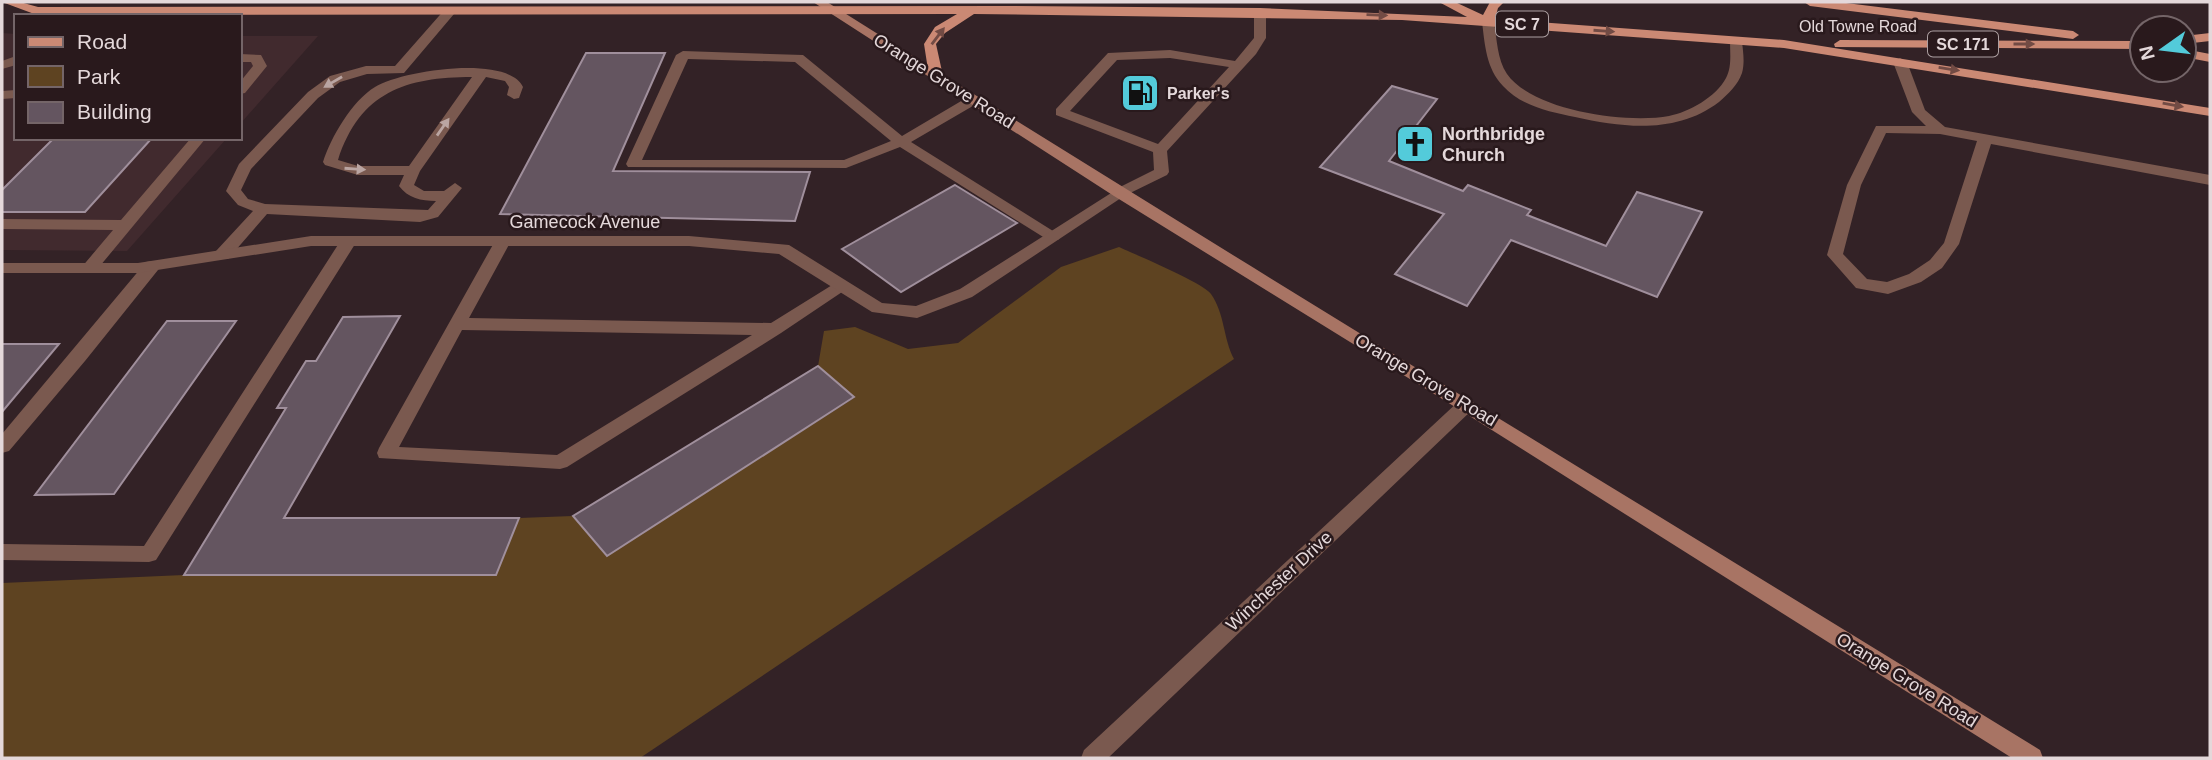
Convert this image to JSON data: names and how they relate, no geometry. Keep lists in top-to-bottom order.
{
  "streets": {
    "main road": ["SC 7", "Old Towne Road", "SC 171"],
    "street": ["Orange Grove Road", "Gamecock Avenue", "Winchester Drive"]
  },
  "crossings": [
    ["SC 7", "Old Towne Road"],
    ["SC 7", "Orange Grove Road"],
    ["Orange Grove Road", "Gamecock Avenue"],
    ["Orange Grove Road", "Winchester Drive"]
  ],
  "places": {
    "fuel station": ["Parker's"],
    "church": ["Northbridge Church"]
  },
  "legend": ["Road", "Park", "Building"],
  "north": "left"
}
